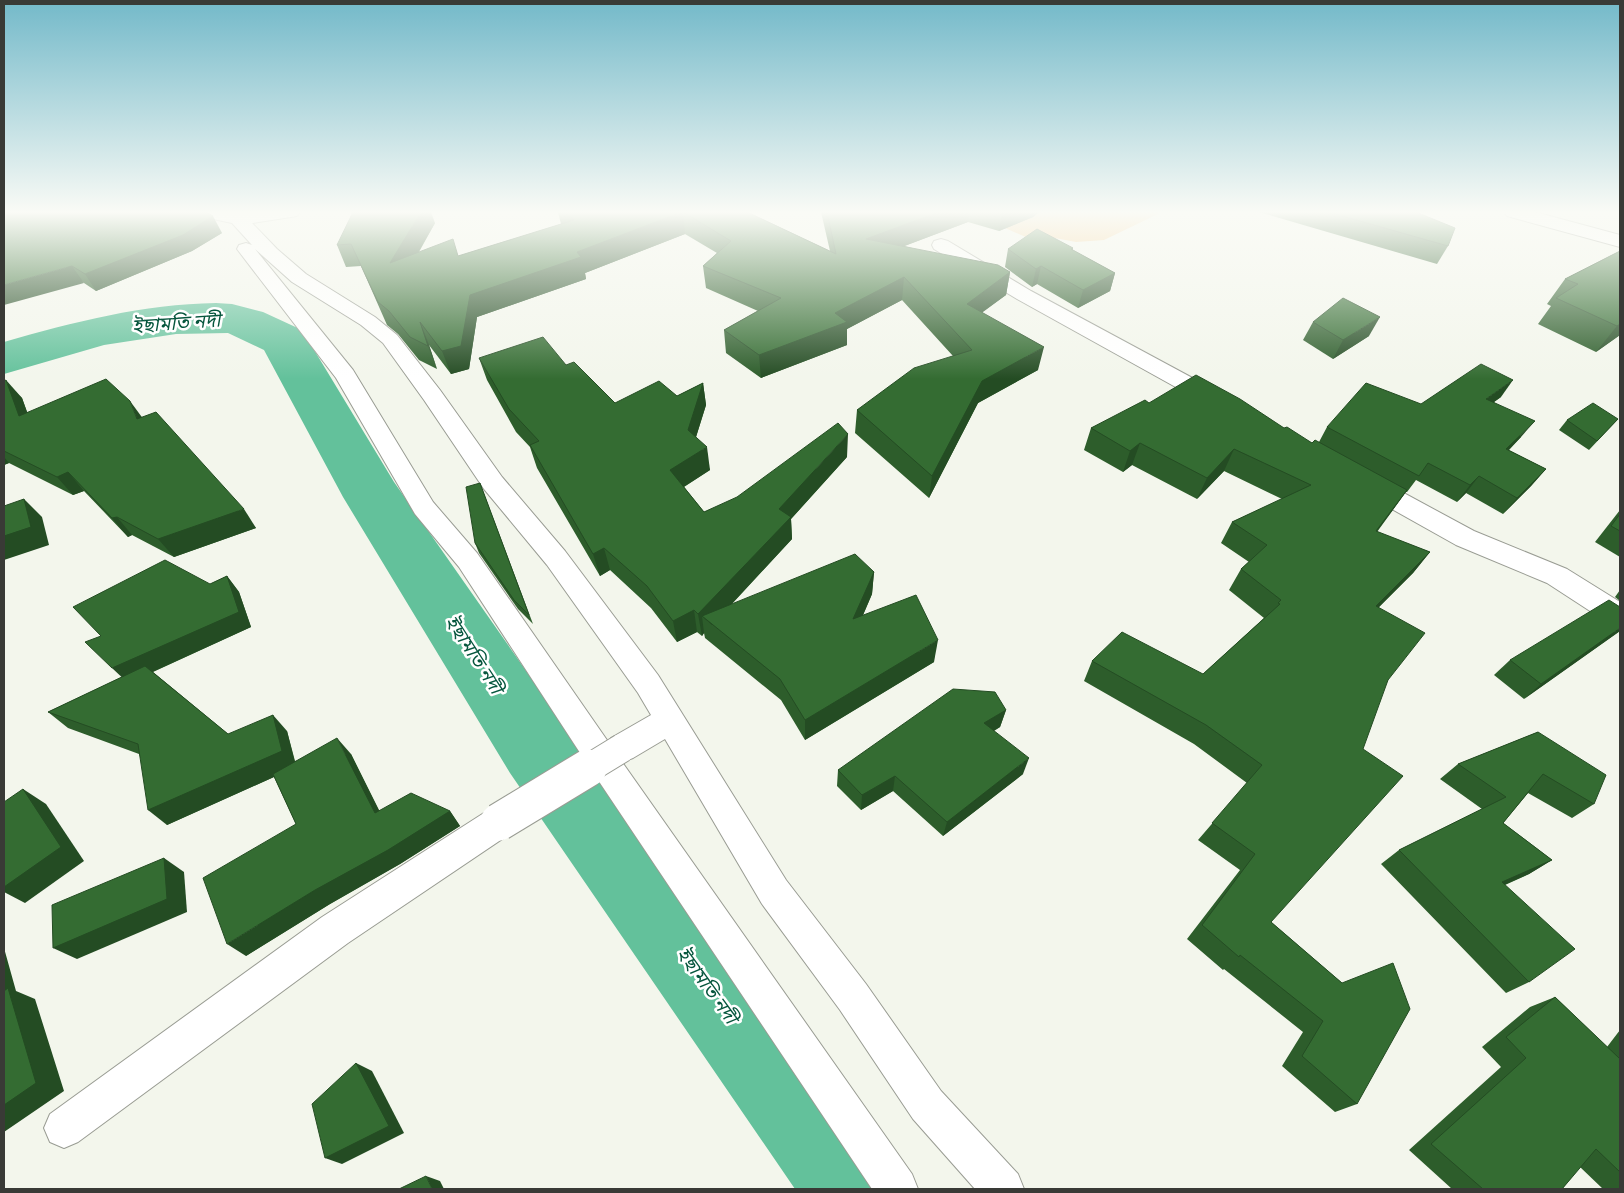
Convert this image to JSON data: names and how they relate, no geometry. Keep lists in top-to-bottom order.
{
  "water": ["ইছামতি নদী"]
}
